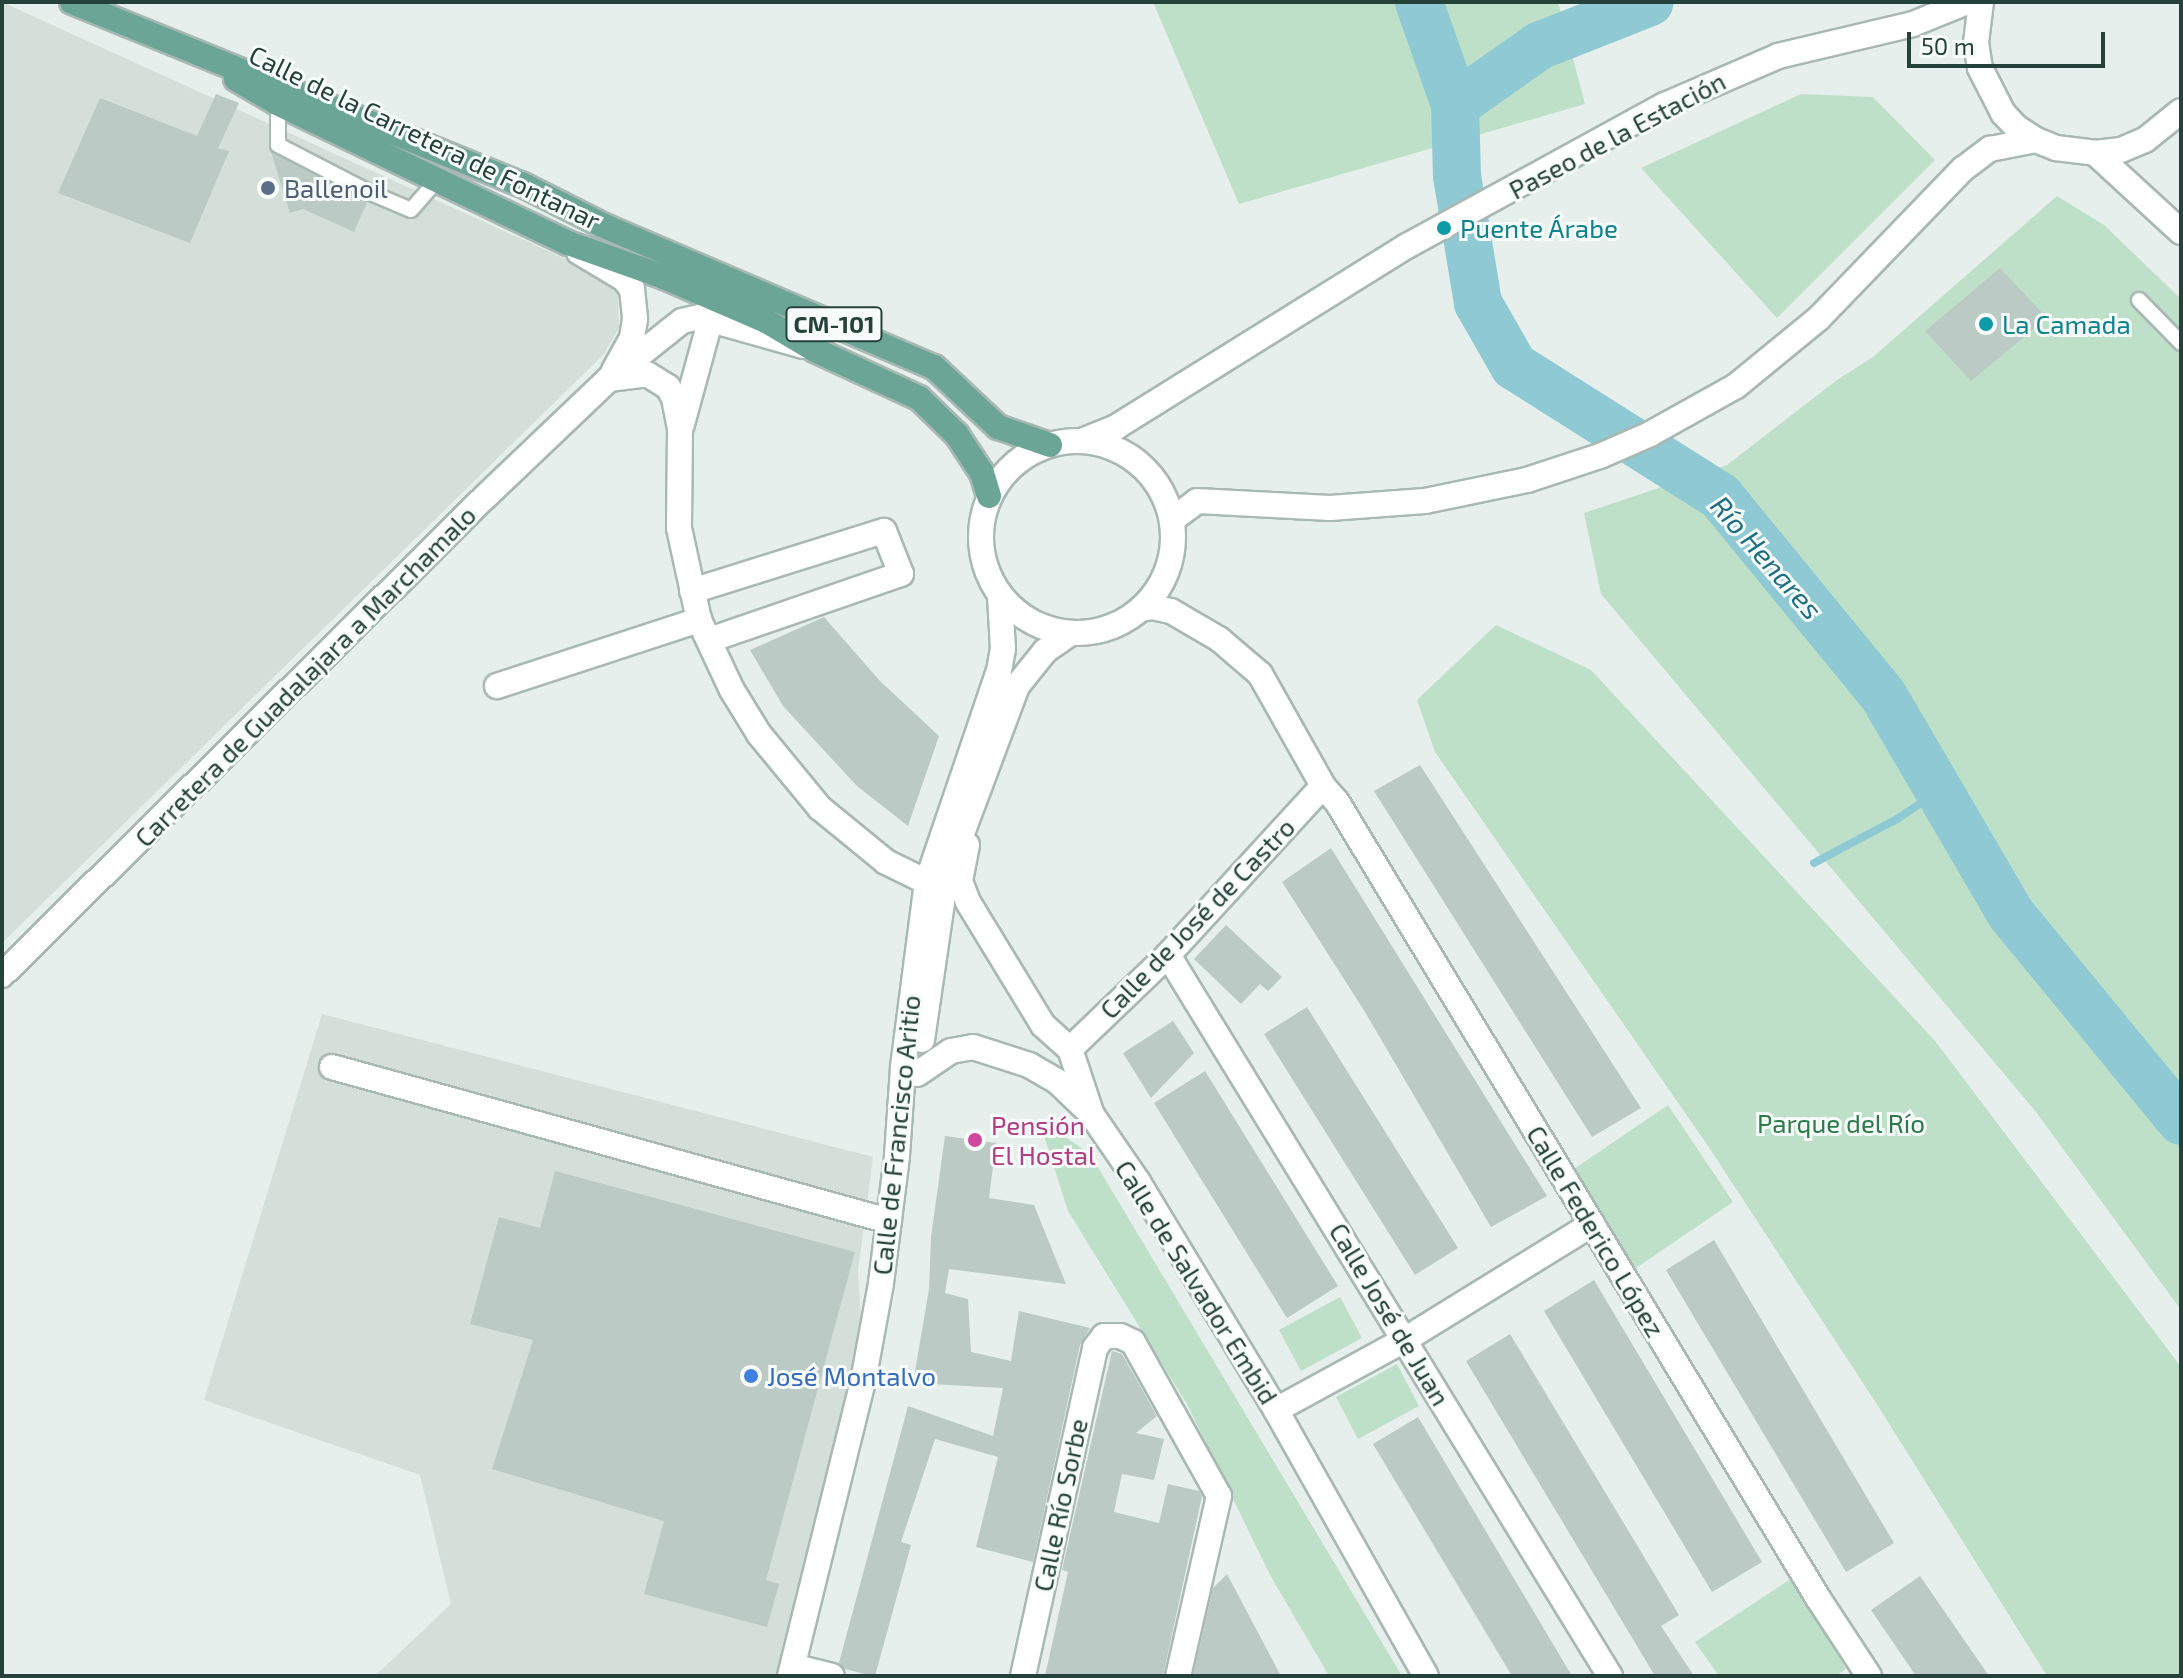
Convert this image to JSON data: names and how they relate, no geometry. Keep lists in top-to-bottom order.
{
  "streets": {
    "main road": ["Calle de la Carretera de Fontanar", "CM-101"],
    "street": [
      "Paseo de la Estación",
      "Carretera de Guadalajara a Marchamalo",
      "Calle de José de Castro",
      "Calle de Francisco Aritio",
      "Calle Federico López",
      "Calle de Salvador Embid",
      "Calle José de Juan",
      "Calle Río Sorbe"
    ]
  },
  "crossings": [
    ["Paseo de la Estación", "Calle de la Carretera de Fontanar"],
    ["Paseo de la Estación", "Calle de Francisco Aritio"],
    ["Paseo de la Estación", "Calle Federico López"],
    ["Calle de la Carretera de Fontanar", "Calle de Francisco Aritio"],
    ["Calle de la Carretera de Fontanar", "Calle Federico López"],
    ["Calle de José de Castro", "Calle Federico López"],
    ["Calle de José de Castro", "Calle de Salvador Embid"],
    ["Calle de José de Castro", "Calle José de Juan"],
    ["Calle de Francisco Aritio", "Calle Federico López"]
  ],
  "water": ["Río Henares"],
  "parks": ["Parque del Río"],
  "places": [
    "Ballenoil",
    "Puente Árabe",
    "La Camada",
    "Pensión El Hostal",
    "José Montalvo"
  ],
  "scale_bar": "50 m"
}
